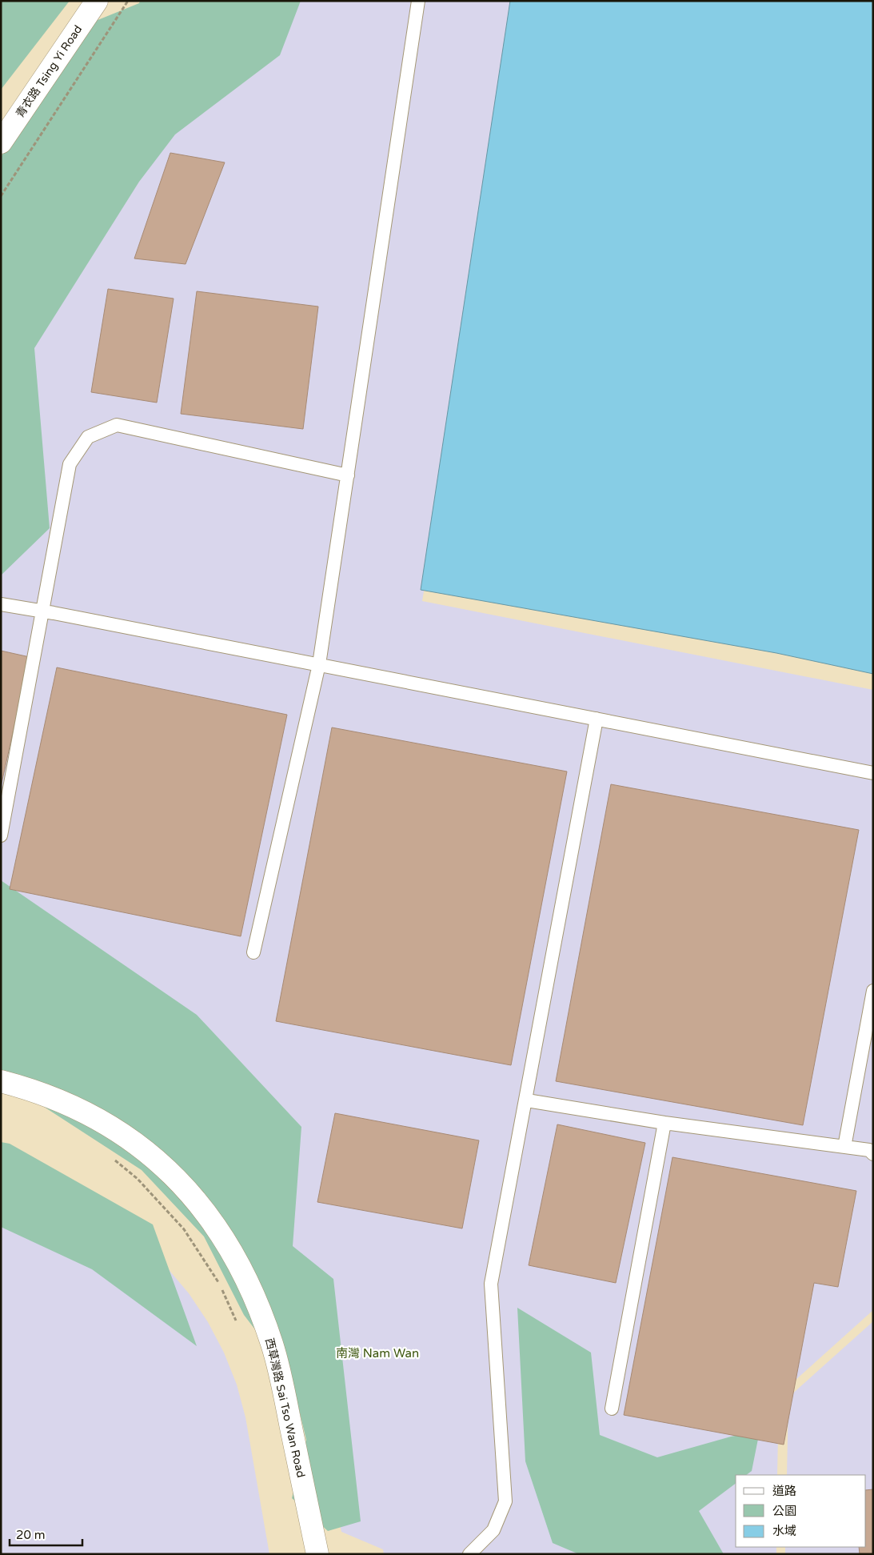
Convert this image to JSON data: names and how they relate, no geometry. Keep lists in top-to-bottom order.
{
  "streets": {
    "street": ["青衣路 Tsing Yi Road", "西草灣路 Sai Tso Wan Road"]
  },
  "districts": ["南灣 Nam Wan"],
  "legend": ["道路", "公園", "水域"],
  "scale_bar": "20 m"
}
